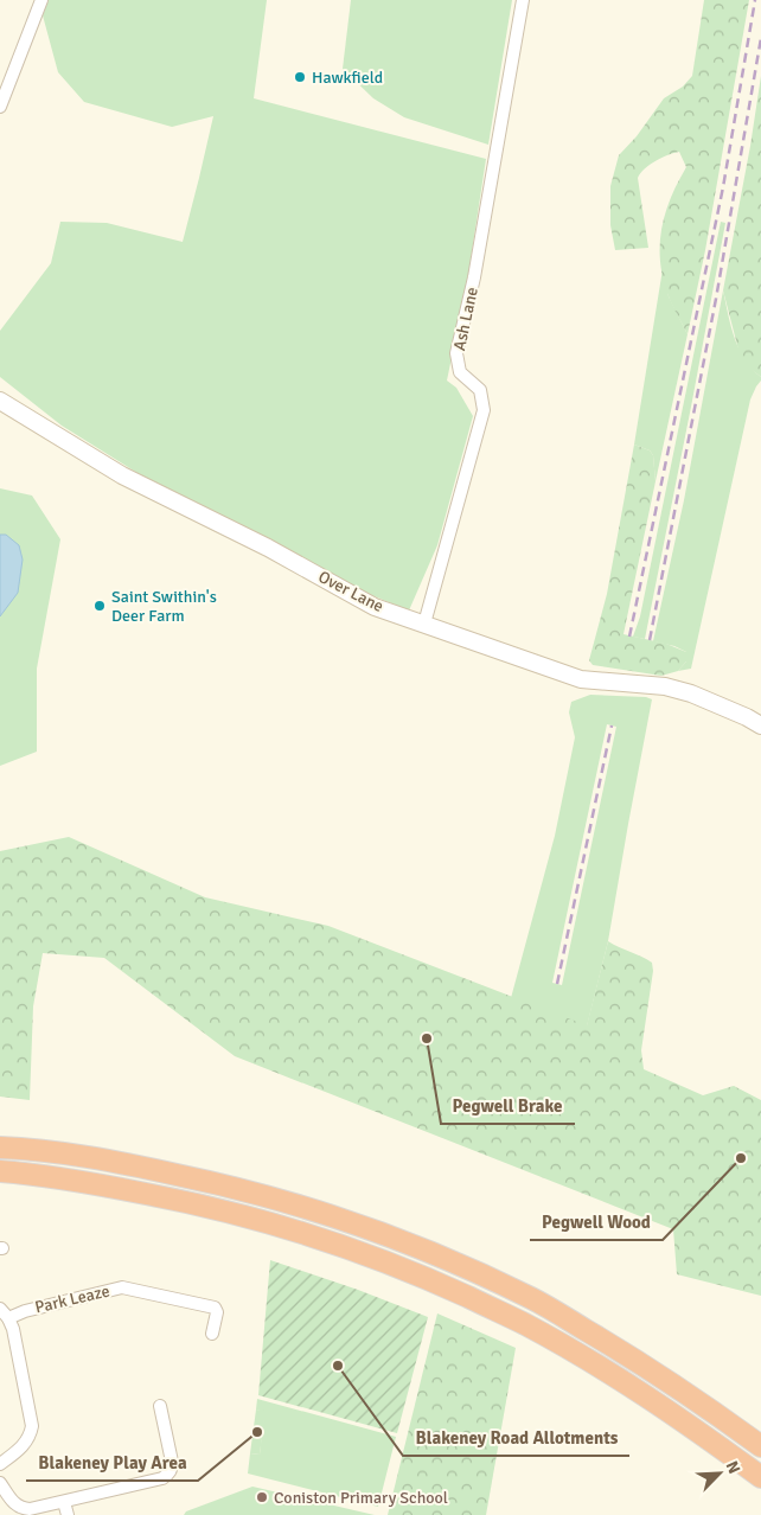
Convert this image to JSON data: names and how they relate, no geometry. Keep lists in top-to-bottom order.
{
  "streets": {
    "street": ["Ash Lane", "Over Lane", "Park Leaze"]
  },
  "crossings": [
    ["Ash Lane", "Over Lane"]
  ],
  "places": [
    "Hawkfield",
    "Saint Swithin's Deer Farm",
    "Pegwell Brake",
    "Pegwell Wood",
    "Blakeney Road Allotments",
    "Blakeney Play Area",
    "Coniston Primary School"
  ],
  "north": "top right"
}
